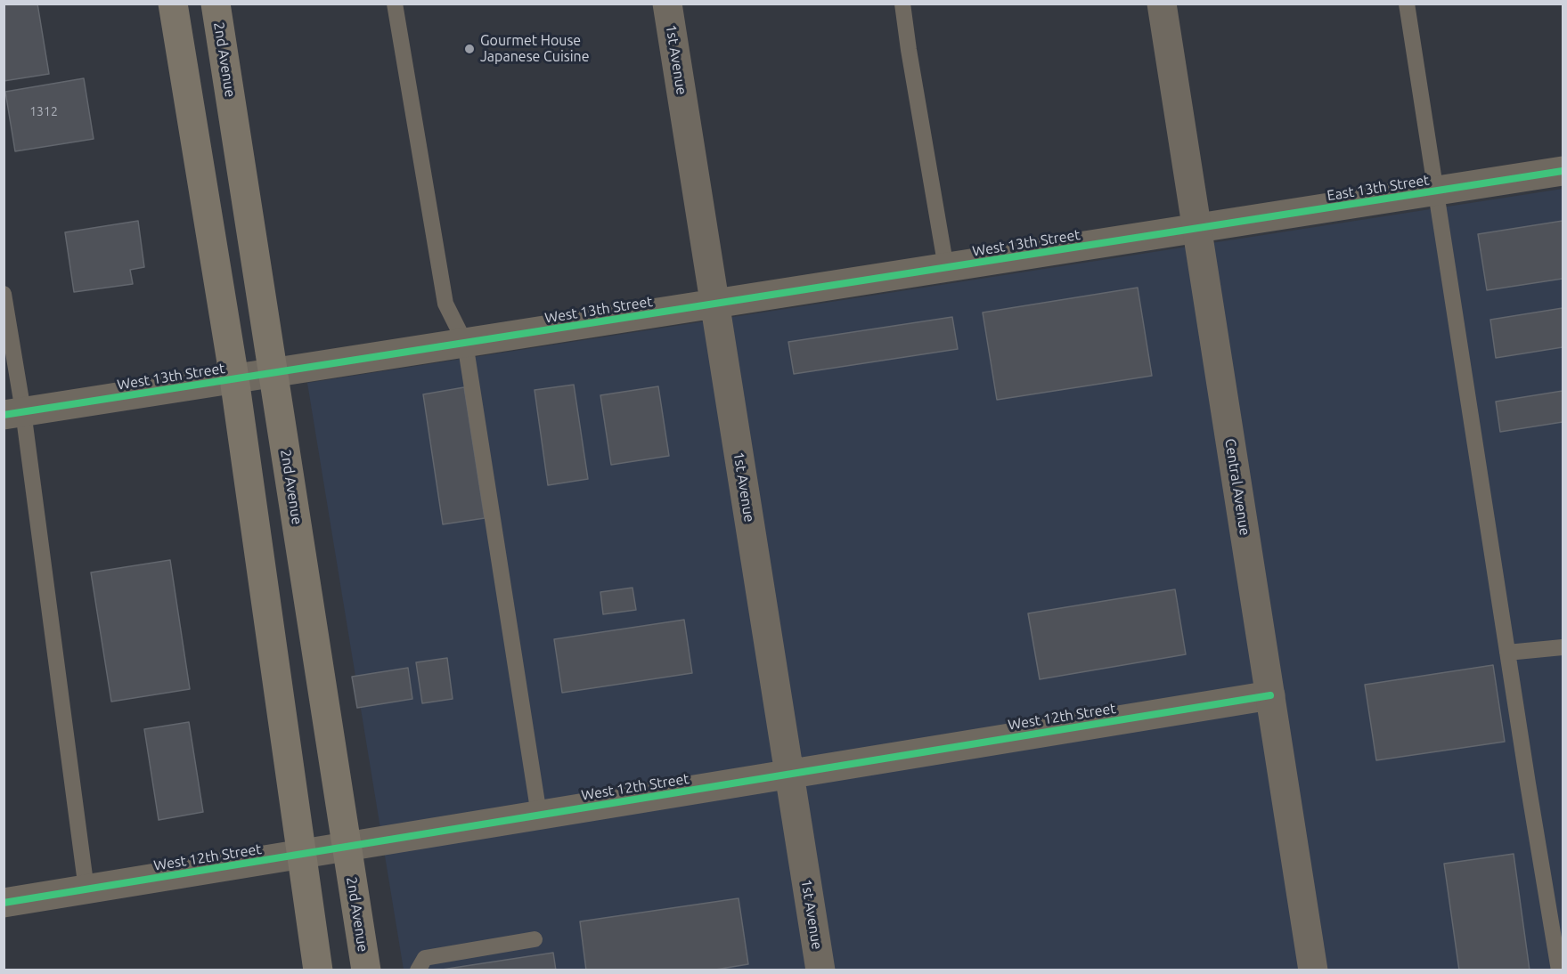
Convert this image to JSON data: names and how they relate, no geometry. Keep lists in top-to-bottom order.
{
  "streets": {
    "main road": ["2nd Avenue"],
    "street": [
      "1st Avenue",
      "East 13th Street",
      "West 13th Street",
      "Central Avenue",
      "West 12th Street"
    ]
  },
  "crossings": [
    ["2nd Avenue", "West 13th Street"],
    ["2nd Avenue", "West 12th Street"],
    ["1st Avenue", "West 13th Street"],
    ["1st Avenue", "West 12th Street"],
    ["East 13th Street", "West 13th Street"],
    ["East 13th Street", "Central Avenue"],
    ["West 13th Street", "Central Avenue"],
    ["Central Avenue", "West 12th Street"]
  ],
  "places": ["Gourmet House Japanese Cuisine"],
  "house_numbers": ["1312"]
}
